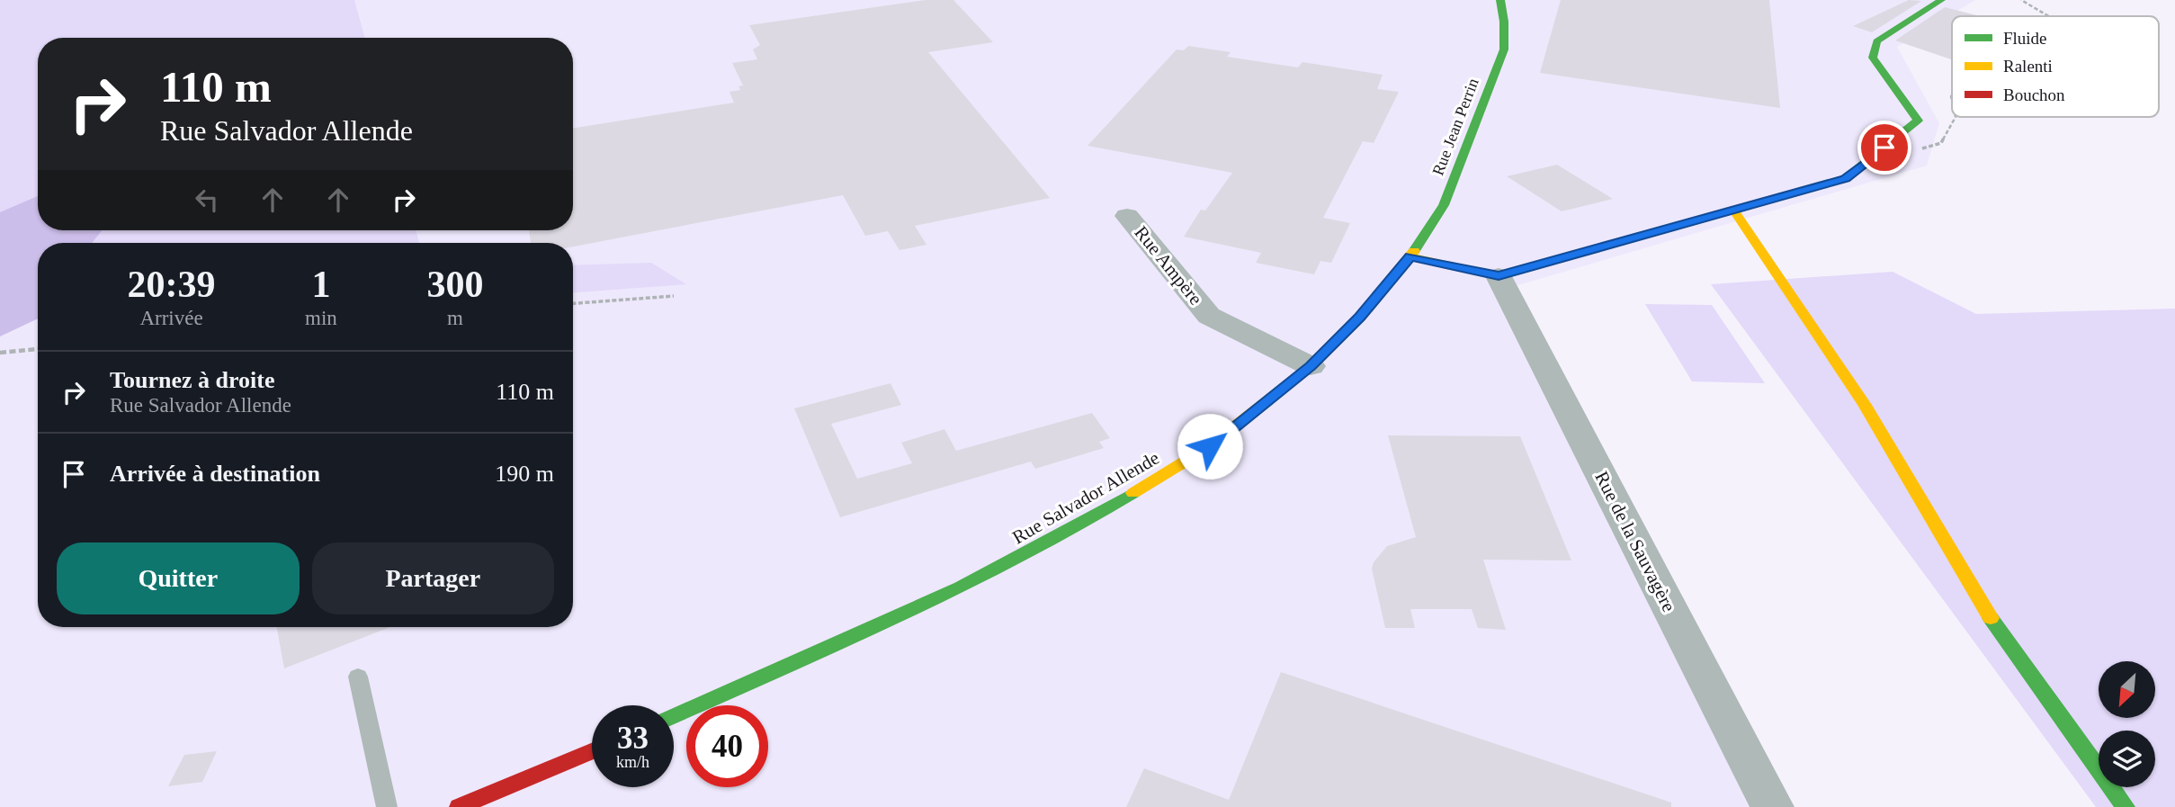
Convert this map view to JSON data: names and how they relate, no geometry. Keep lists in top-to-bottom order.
{
  "streets": {
    "street": [
      "Rue Jean Perrin",
      "Rue Ampère",
      "Rue Salvador Allende",
      "Rue de la Sauvagère"
    ]
  },
  "crossings": [
    ["Rue Jean Perrin", "Rue Salvador Allende"],
    ["Rue Ampère", "Rue Salvador Allende"]
  ],
  "legend": ["Fluide", "Ralenti", "Bouchon"],
  "north": "bottom left",
  "page": {
    "turn": ["110 m", "Rue Salvador Allende"],
    "eta": [
      "20:39",
      "Arrivée",
      "1",
      "min",
      "300",
      "m"
    ],
    "list": [
      {
        "name": "Tournez à droite",
        "note": "Rue Salvador Allende",
        "value": "110 m"
      },
      {
        "name": "Arrivée à destination",
        "value": "190 m"
      }
    ],
    "buttons": ["Quitter", "Partager"],
    "speed": "33 km/h",
    "limit": "40"
  }
}
